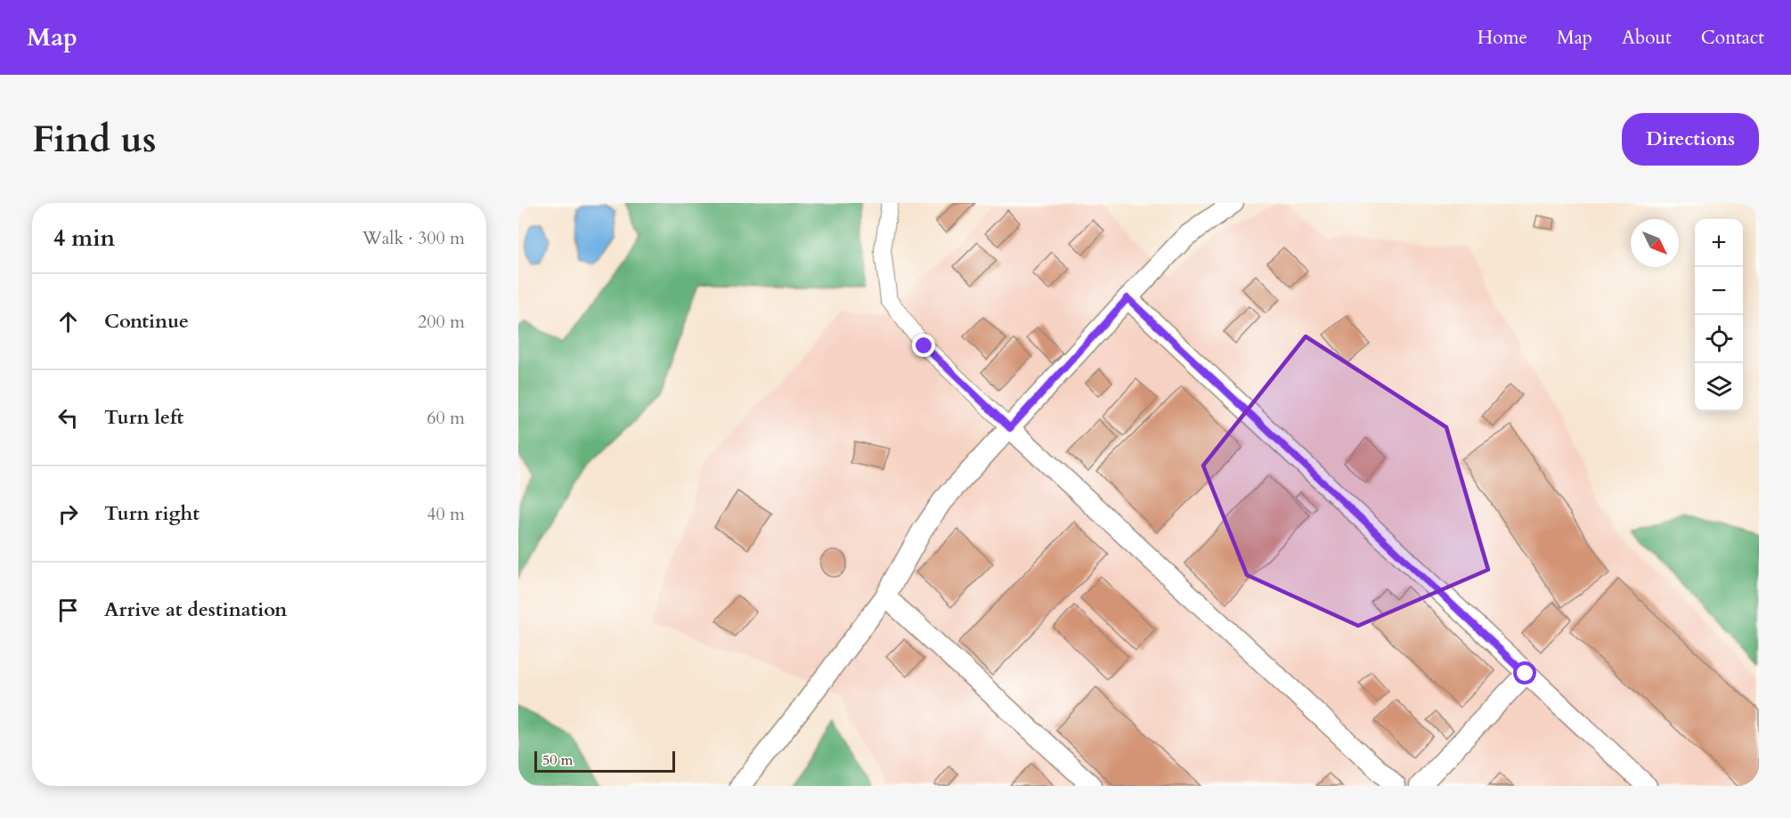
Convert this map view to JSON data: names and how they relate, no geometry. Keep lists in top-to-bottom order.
{
  "scale_bar": "50 m",
  "north": "bottom right",
  "page": {
    "header": "Map",
    "nav": [
      "Home",
      "Map",
      "About",
      "Contact"
    ],
    "buttons": "Directions",
    "title": "Find us",
    "heading": ["4 min", "Walk · 300 m"],
    "map_buttons": ["+", "−"],
    "list": [
      ["Continue", "200 m"],
      ["Turn left", "60 m"],
      ["Turn right", "40 m"],
      "Arrive at destination"
    ],
    "scale": "50 m"
  }
}
